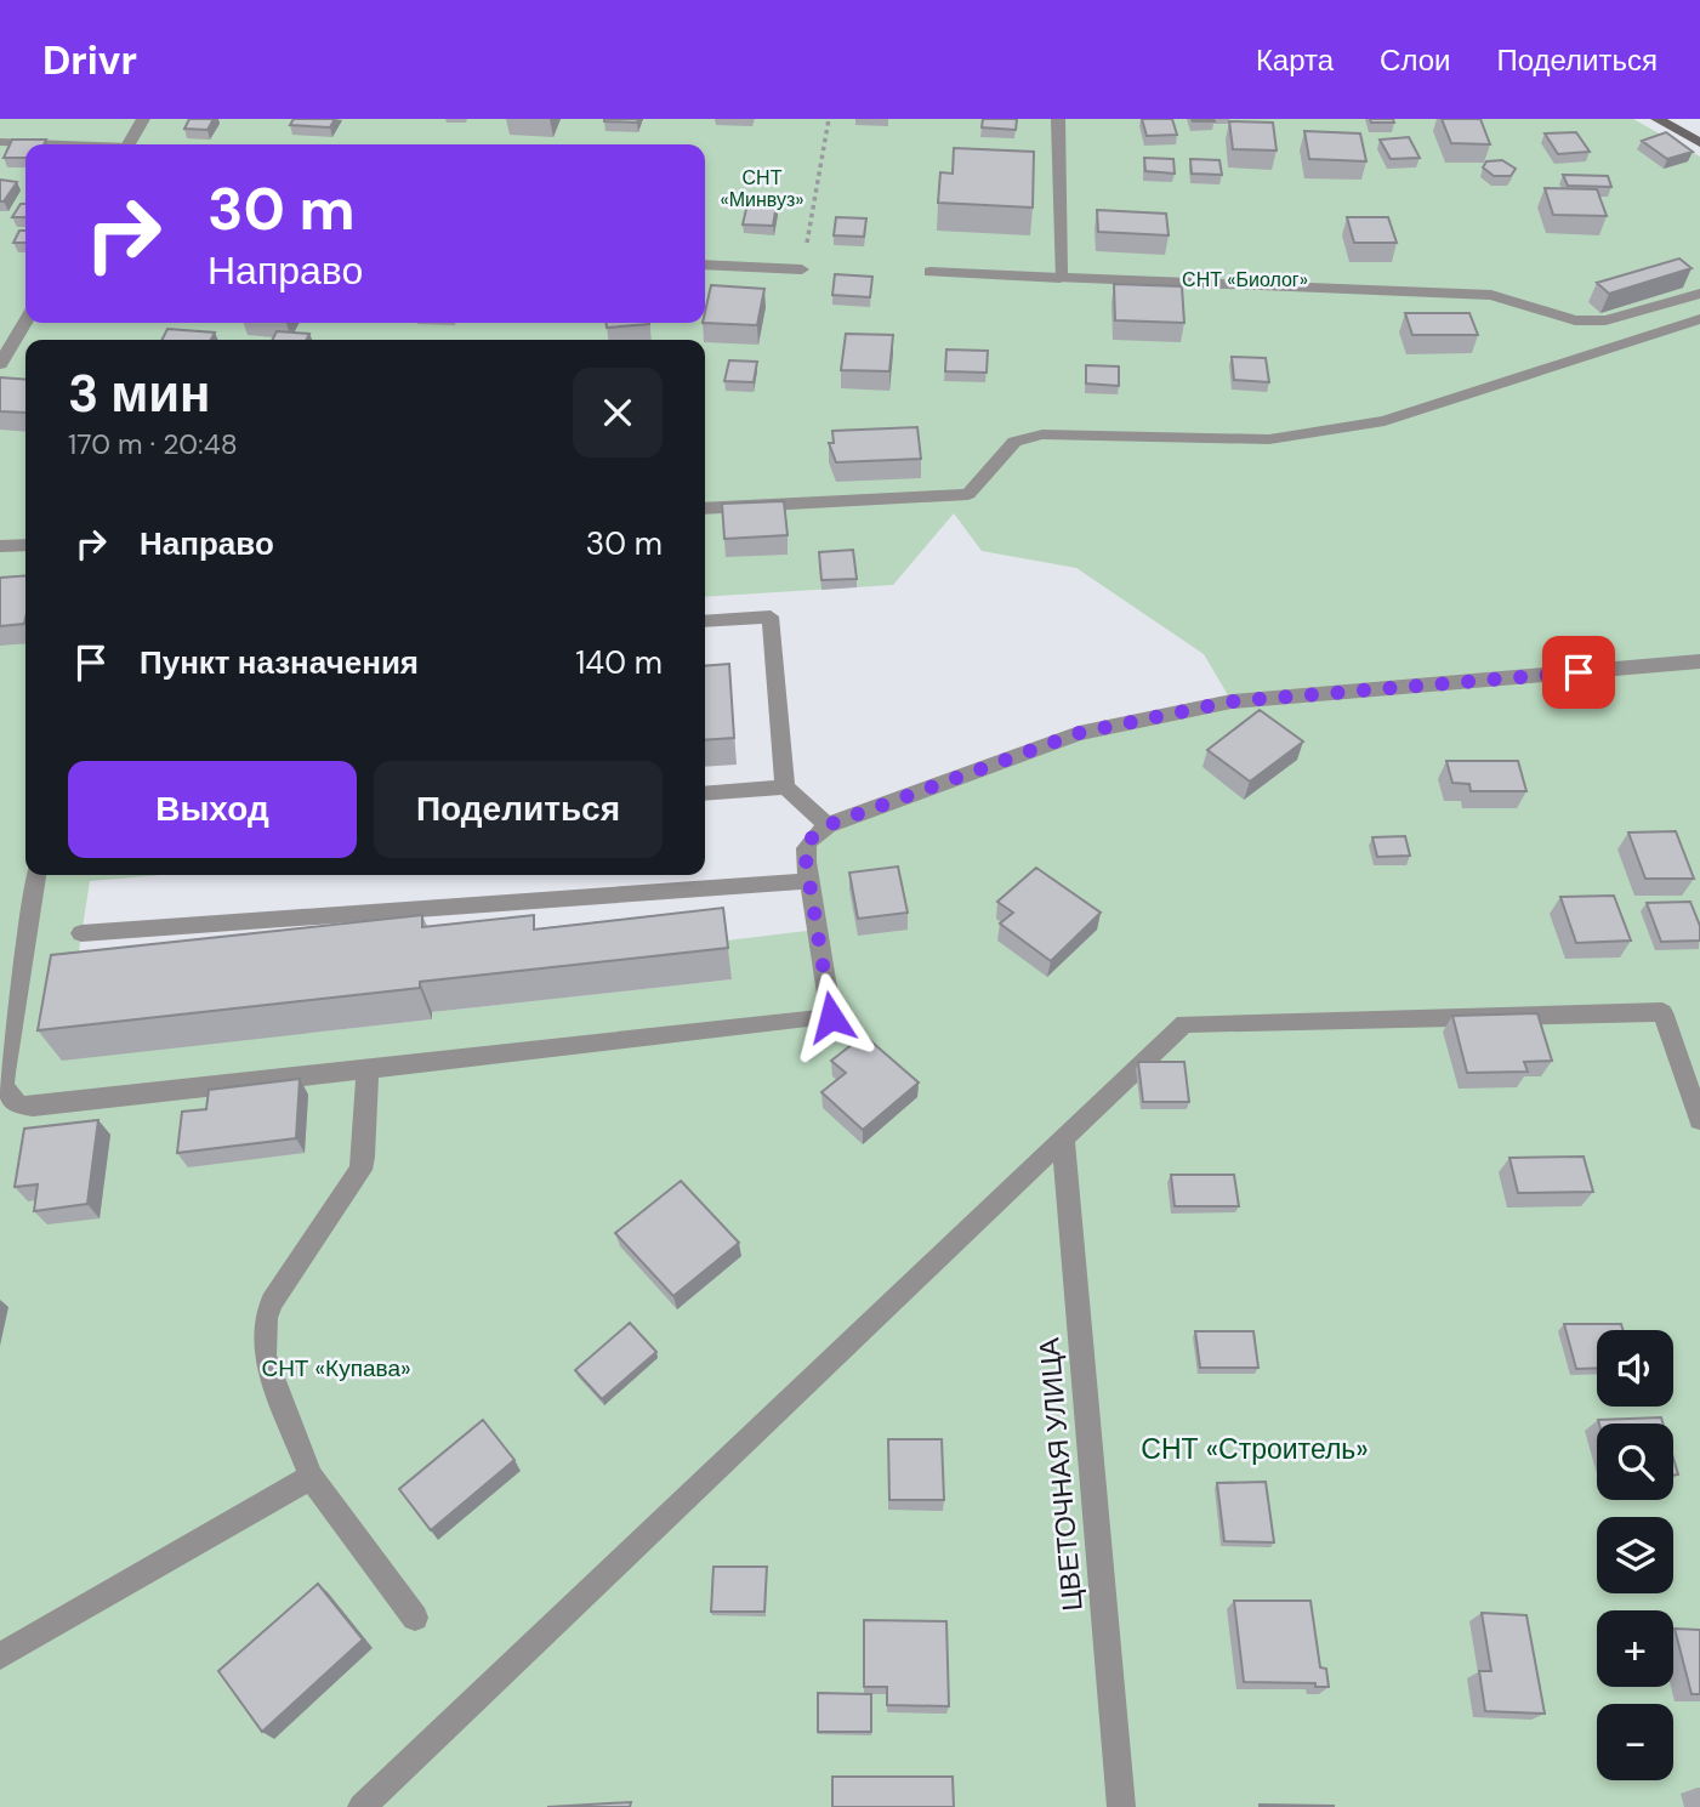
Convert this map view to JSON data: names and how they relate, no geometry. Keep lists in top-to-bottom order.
{
  "streets": {
    "street": ["ЦВЕТОЧНАЯ УЛИЦА"]
  },
  "parks": [
    "СНТ «Минвуз»",
    "СНТ «Биолог»",
    "СНТ «Купава»",
    "СНТ «Строитель»"
  ],
  "page": {
    "header": "Drivr",
    "nav": ["Карта", "Слои", "Поделиться"],
    "turn": ["30 m", "Направо"],
    "heading": ["3 мин", "170 m · 20:48"],
    "list": [
      {
        "name": "Направо",
        "value": "30 m"
      },
      {
        "name": "Пункт назначения",
        "value": "140 m"
      }
    ],
    "buttons": ["Выход", "Поделиться"],
    "map_buttons": ["+", "−"]
  }
}
